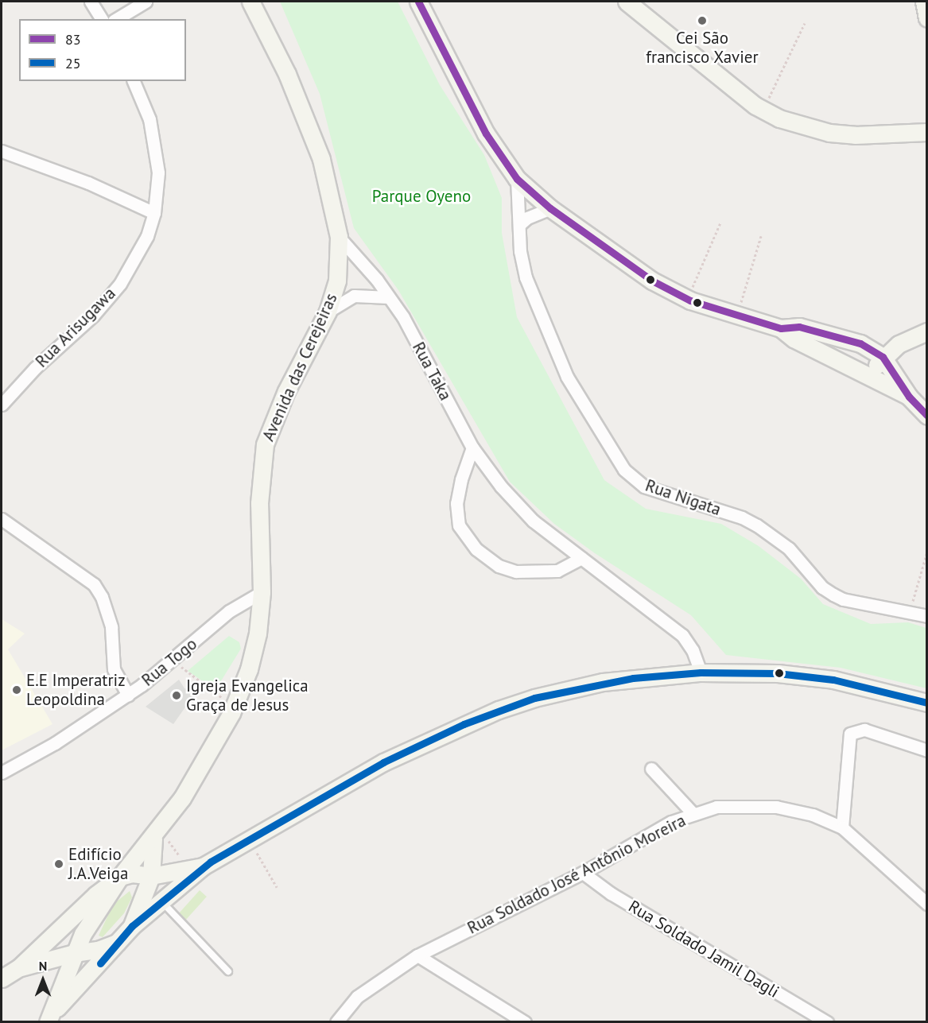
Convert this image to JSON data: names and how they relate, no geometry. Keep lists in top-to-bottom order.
{
  "streets": {
    "main road": ["Avenida das Cerejeiras"],
    "street": [
      "Rua Arisugawa",
      "Rua Taka",
      "Rua Nigata",
      "Rua Togo",
      "Rua Soldado José Antônio Moreira",
      "Rua Soldado Jamil Dagli"
    ]
  },
  "crossings": [
    ["Avenida das Cerejeiras", "Rua Taka"],
    ["Avenida das Cerejeiras", "Rua Togo"],
    ["Rua Soldado José Antônio Moreira", "Rua Soldado Jamil Dagli"]
  ],
  "parks": ["Parque Oyeno"],
  "places": [
    "Cei São francisco Xavier",
    "E.E Imperatriz Leopoldina",
    "Igreja Evangelica Graça de Jesus",
    "Edifício J.A.Veiga"
  ],
  "lines": ["transit line 83", "transit line 25"],
  "legend": ["83", "25"],
  "north": "top"
}
